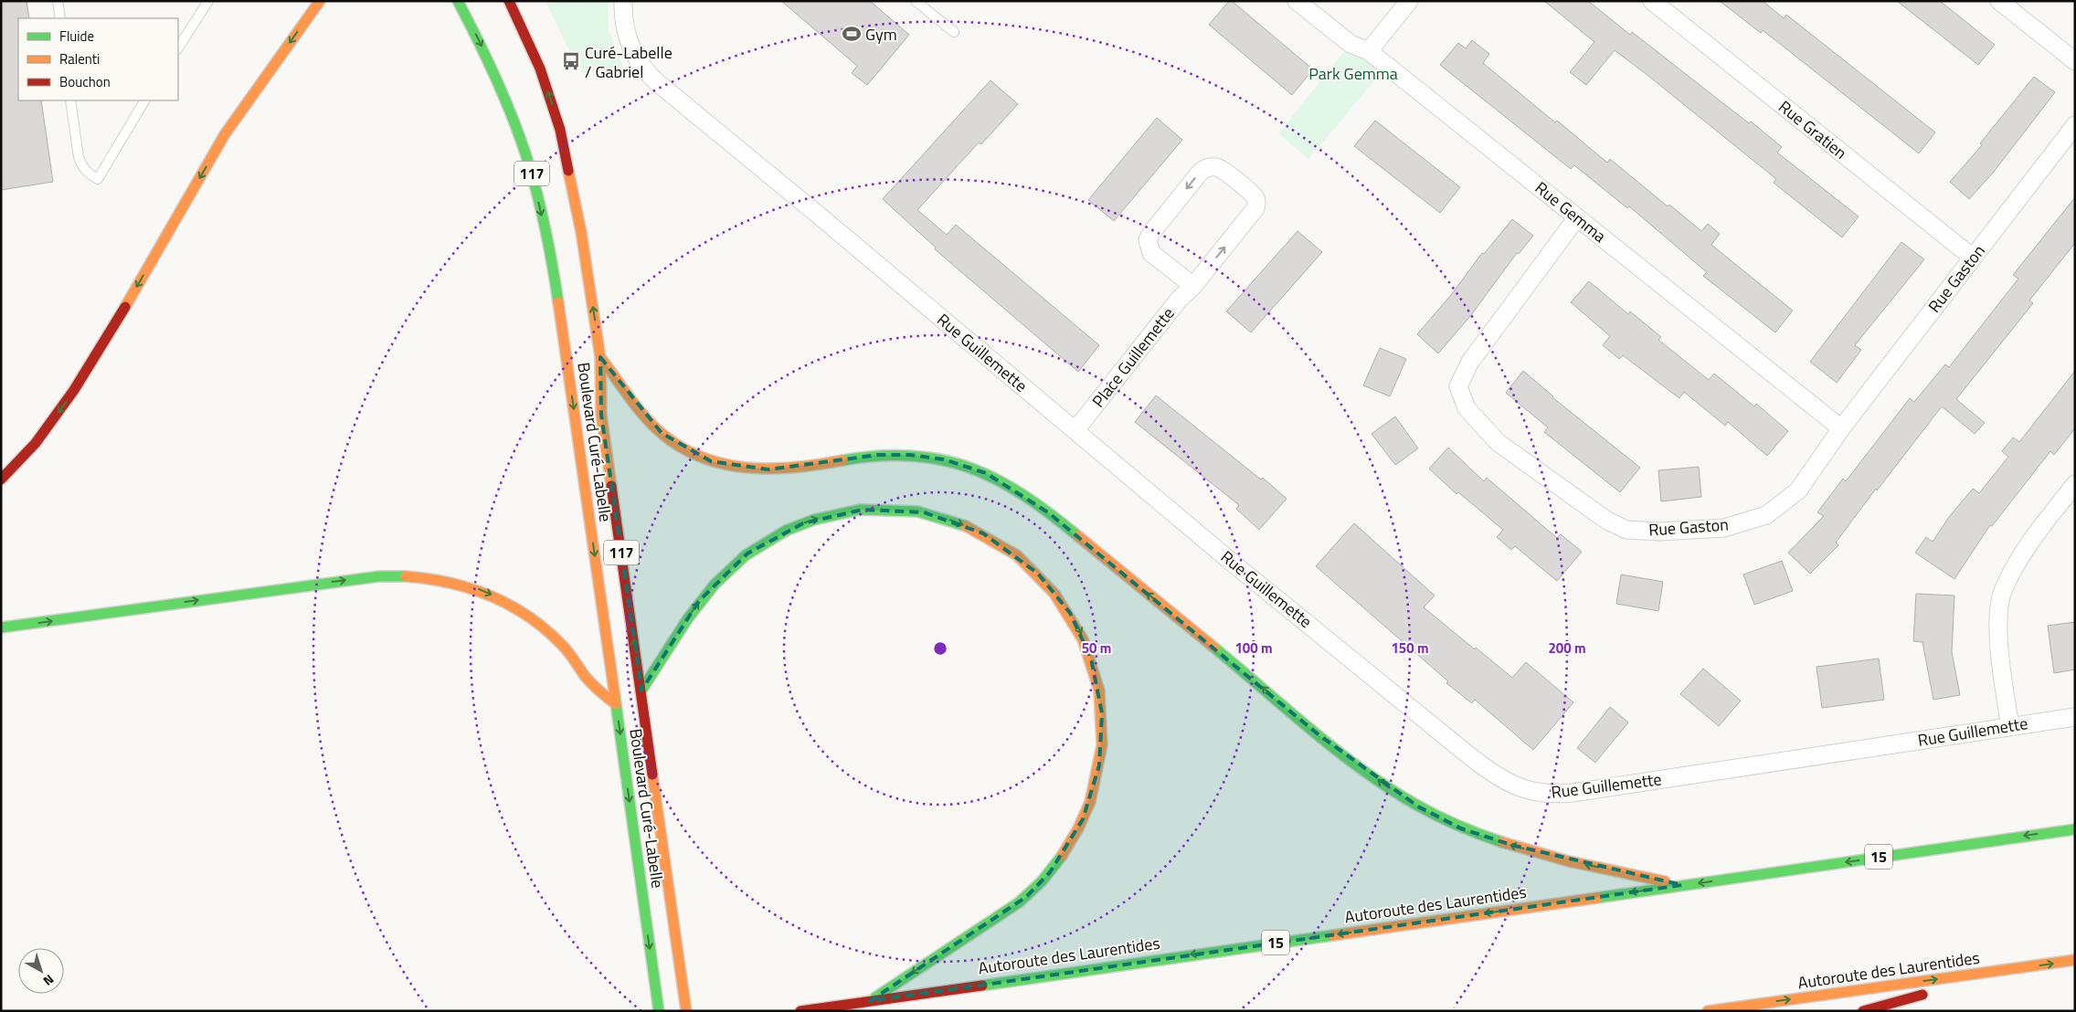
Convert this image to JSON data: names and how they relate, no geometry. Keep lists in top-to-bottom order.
{
  "streets": {
    "main road": [
      "117",
      "Boulevard Curé-Labelle",
      "15",
      "Autoroute des Laurentides"
    ],
    "street": [
      "Rue Gratien",
      "Rue Gemma",
      "Rue Gaston",
      "Rue Guillemette",
      "Place Guillemette"
    ]
  },
  "crossings": [
    ["Rue Gratien", "Rue Gaston"],
    ["Rue Gemma", "Rue Gaston"],
    ["Rue Guillemette", "Place Guillemette"]
  ],
  "parks": ["Park Gemma"],
  "places": {
    "sports": ["Gym"],
    "bus stop": ["Curé-Labelle / Gabriel"]
  },
  "legend": ["Fluide", "Ralenti", "Bouchon"],
  "north": "bottom right",
  "rings": [
    "50 m",
    "100 m",
    "150 m",
    "200 m"
  ]
}
